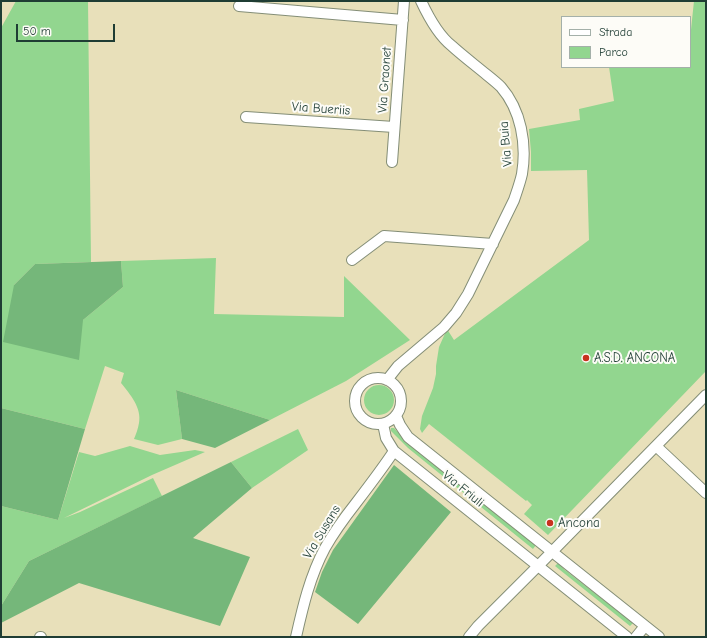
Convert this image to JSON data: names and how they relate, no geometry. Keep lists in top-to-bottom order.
{
  "streets": {
    "street": [
      "Via Graonet",
      "Via Bueriis",
      "Via Buia",
      "Via Friuli",
      "Via Susans"
    ]
  },
  "crossings": [
    ["Via Graonet", "Via Bueriis"],
    ["Via Buia", "Via Friuli"],
    ["Via Friuli", "Via Susans"]
  ],
  "places": ["A.S.D. ANCONA", "Ancona"],
  "legend": ["Strada", "Parco"],
  "scale_bar": "50 m"
}
